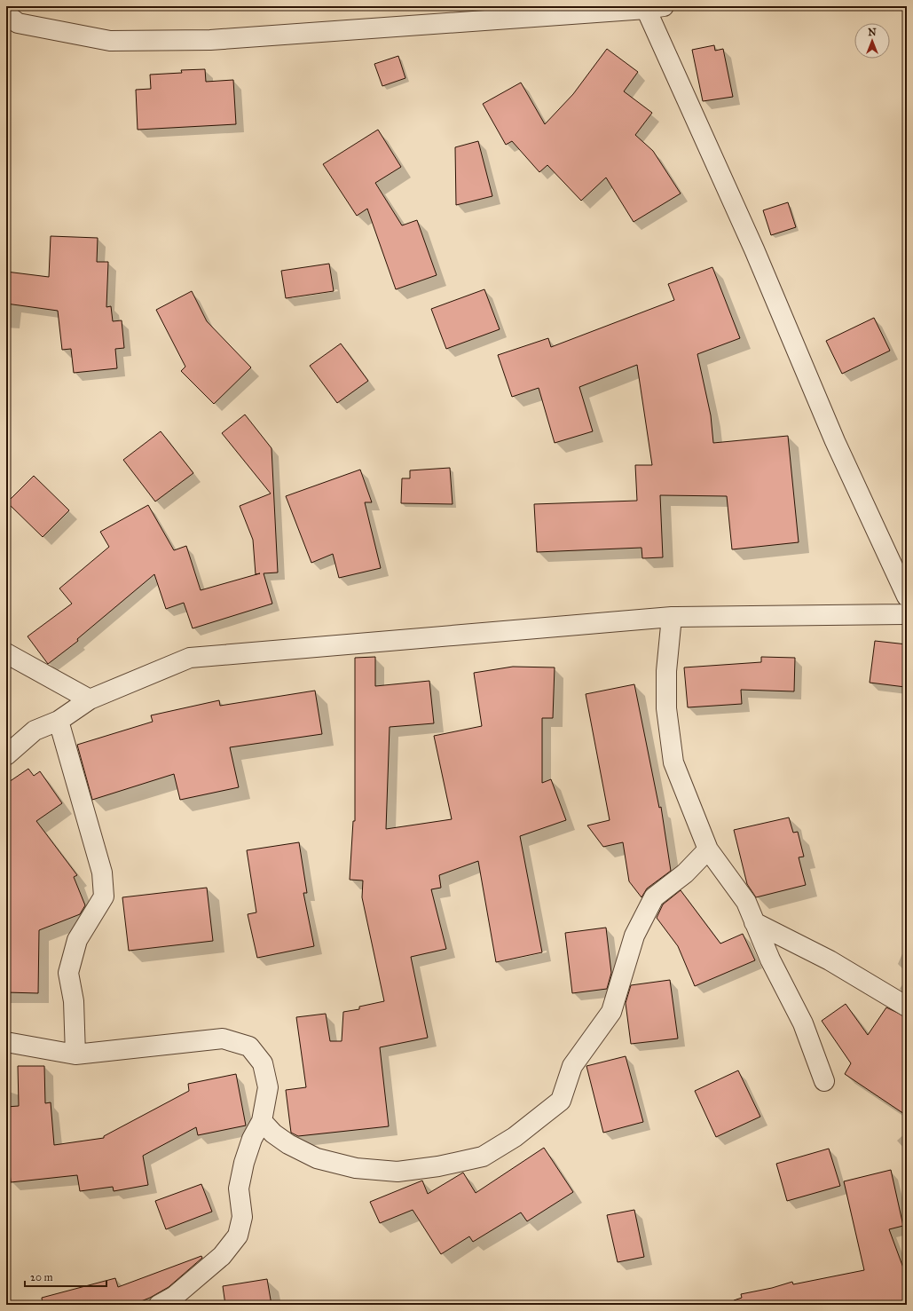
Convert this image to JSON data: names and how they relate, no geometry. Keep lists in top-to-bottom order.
{
  "scale_bar": "20 m",
  "north": "top"
}
